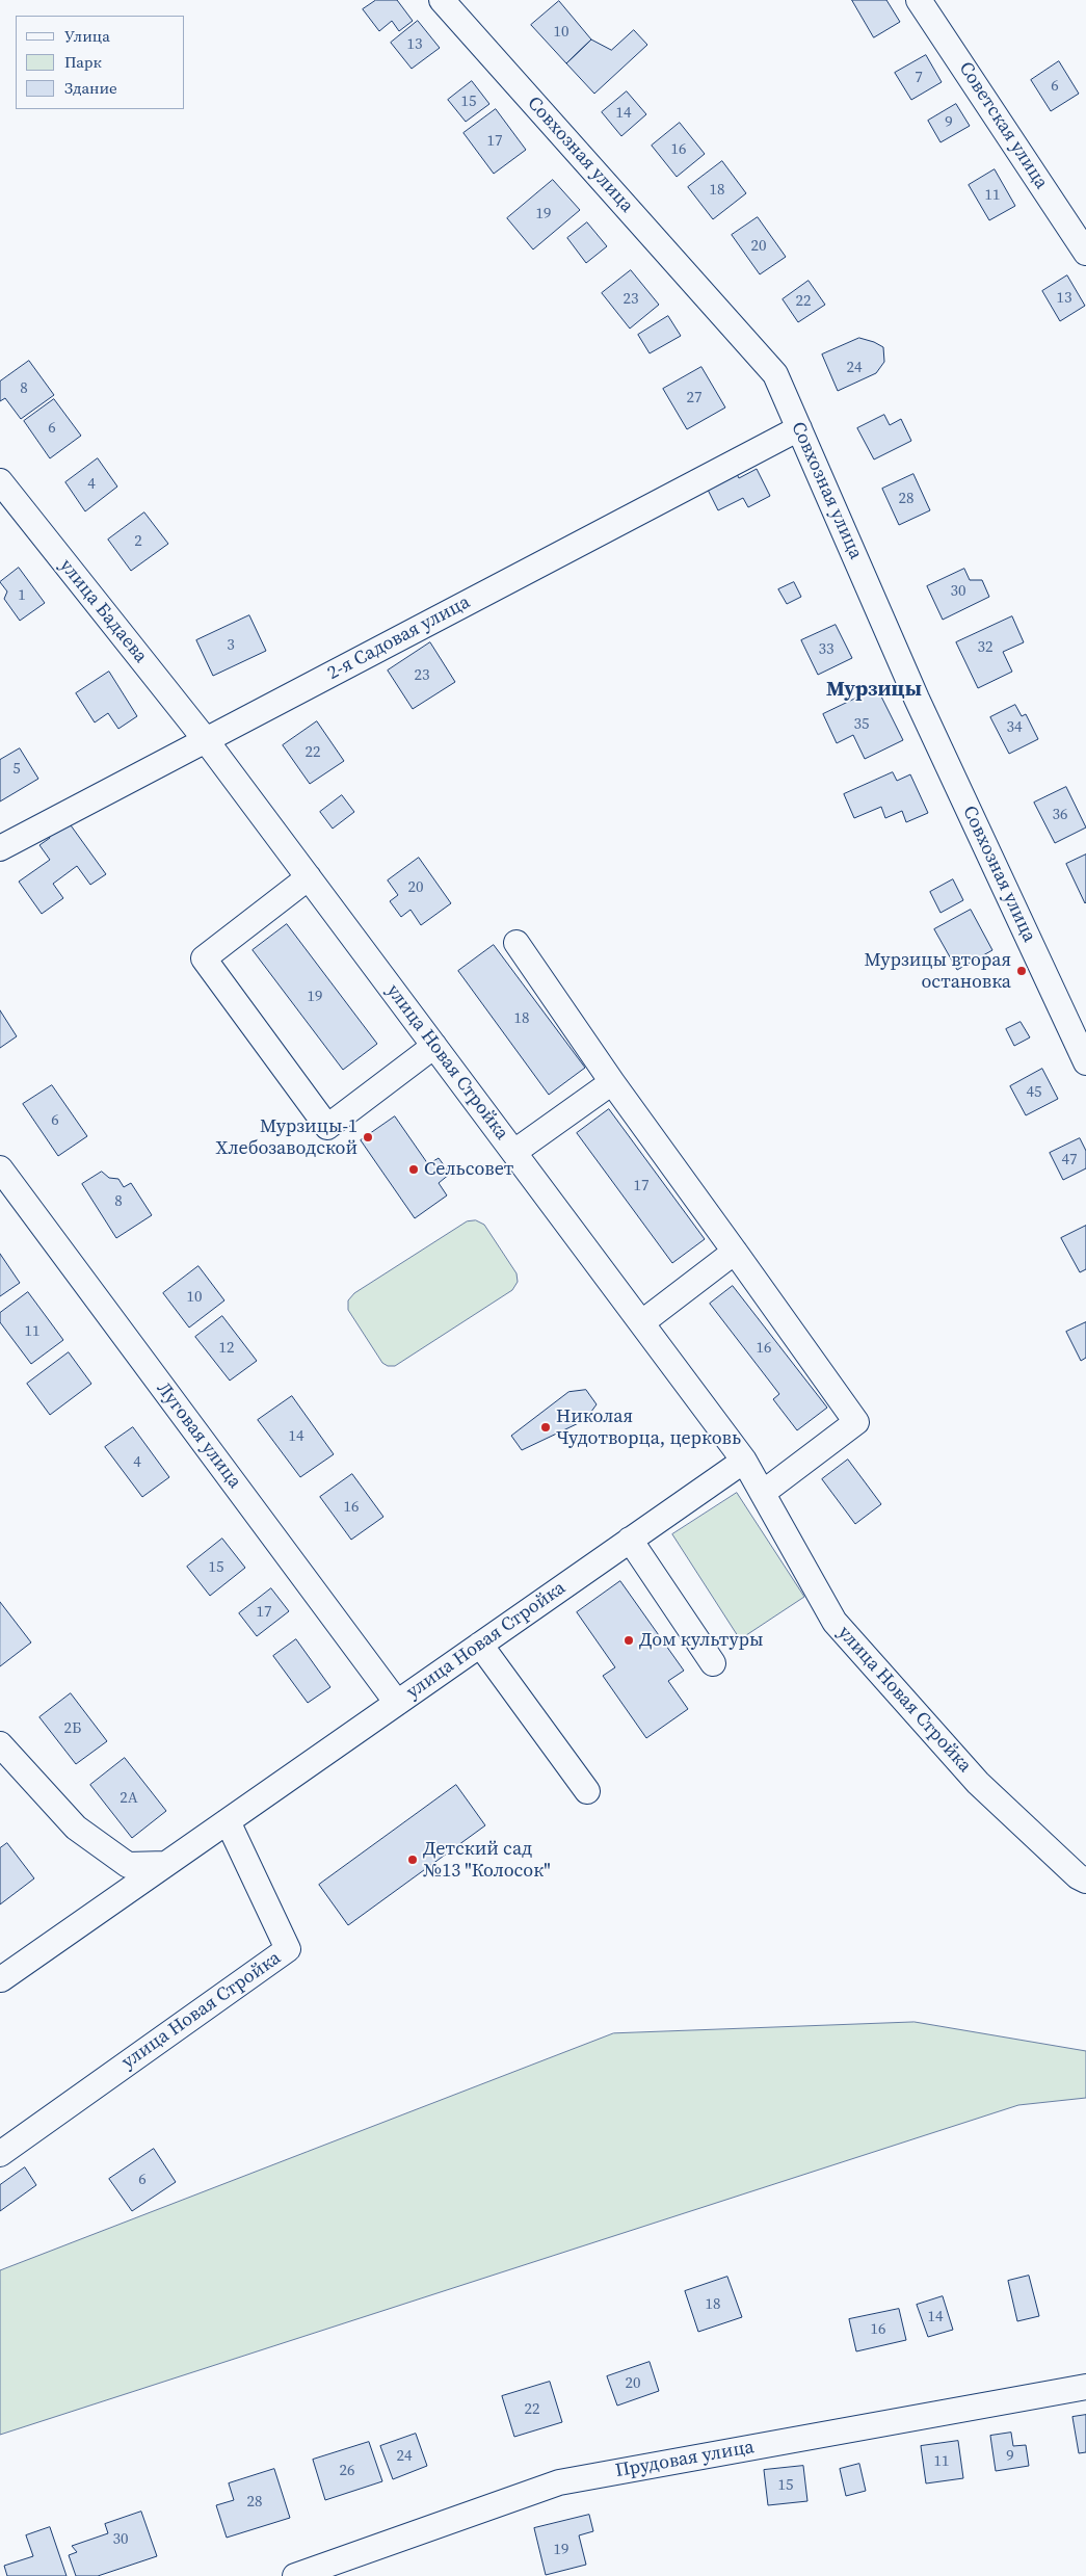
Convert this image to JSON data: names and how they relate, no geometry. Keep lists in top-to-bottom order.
{
  "streets": {
    "street": [
      "Советская улица",
      "Совхозная улица",
      "улица Бадаева",
      "2-я Садовая улица",
      "улица Новая Стройка",
      "Луговая улица",
      "Прудовая улица"
    ]
  },
  "crossings": [
    ["Совхозная улица", "2-я Садовая улица"],
    ["улица Бадаева", "2-я Садовая улица"],
    ["улица Бадаева", "улица Новая Стройка"],
    ["2-я Садовая улица", "улица Новая Стройка"],
    ["улица Новая Стройка", "Луговая улица"]
  ],
  "districts": ["Мурзицы"],
  "places": [
    "Мурзицы вторая остановка",
    "Мурзицы-1 Хлебозаводской",
    "Сельсовет",
    "Николая Чудотворца, церковь",
    "Дом культуры",
    "Детский сад №13 \"Колосок\""
  ],
  "house_numbers": [
    "10",
    "13",
    "7",
    "6",
    "15",
    "14",
    "9",
    "17",
    "16",
    "18",
    "11",
    "19",
    "20",
    "13",
    "23",
    "22",
    "24",
    "8",
    "27",
    "6",
    "4",
    "28",
    "2",
    "30",
    "1",
    "3",
    "32",
    "33",
    "23",
    "35",
    "34",
    "22",
    "5",
    "36",
    "20",
    "19",
    "18",
    "45",
    "6",
    "47",
    "17",
    "8",
    "10",
    "11",
    "12",
    "16",
    "14",
    "4",
    "16",
    "15",
    "17",
    "2Б",
    "2А",
    "6",
    "18",
    "14",
    "16",
    "20",
    "22",
    "24",
    "9",
    "11",
    "26",
    "15",
    "28",
    "30",
    "19"
  ],
  "legend": ["Улица", "Парк", "Здание"]
}
